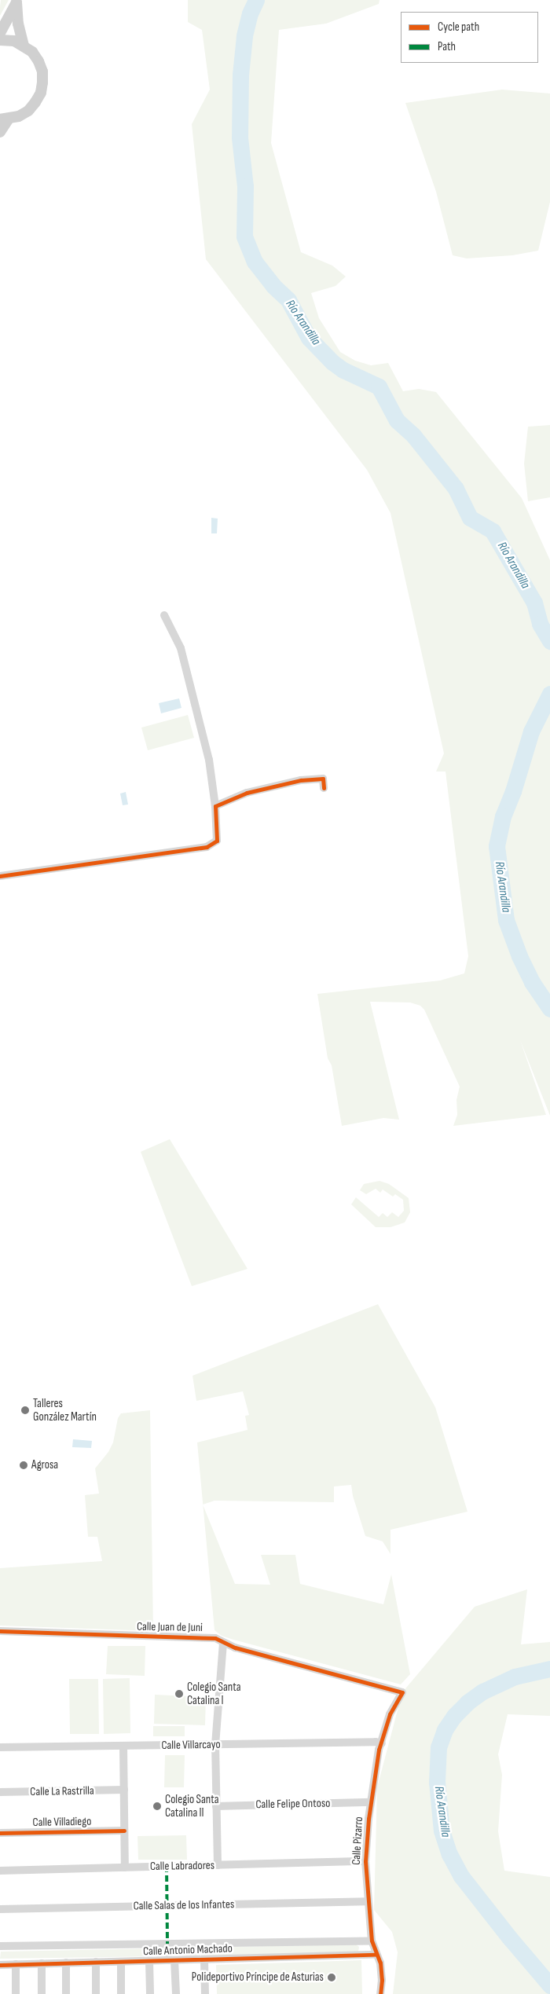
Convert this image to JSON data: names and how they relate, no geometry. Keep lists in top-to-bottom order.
{
  "streets": {
    "street": [
      "Calle Juan de Juni",
      "Calle Villarcayo",
      "Calle La Rastrilla",
      "Calle Felipe Ontoso",
      "Calle Villadiego",
      "Calle Pizarro",
      "Calle Labradores",
      "Calle Salas de los Infantes",
      "Calle Antonio Machado"
    ]
  },
  "crossings": [
    ["Calle Juan de Juni", "Calle Pizarro"],
    ["Calle Villarcayo", "Calle Pizarro"],
    ["Calle Felipe Ontoso", "Calle Pizarro"],
    ["Calle Pizarro", "Calle Labradores"],
    ["Calle Pizarro", "Calle Salas de los Infantes"],
    ["Calle Pizarro", "Calle Antonio Machado"]
  ],
  "water": ["Río Arandilla"],
  "places": [
    "Talleres González Martín",
    "Agrosa",
    "Colegio Santa Catalina I",
    "Colegio Santa Catalina II",
    "Polideportivo Príncipe de Asturias"
  ],
  "legend": ["Cycle path", "Path"]
}
